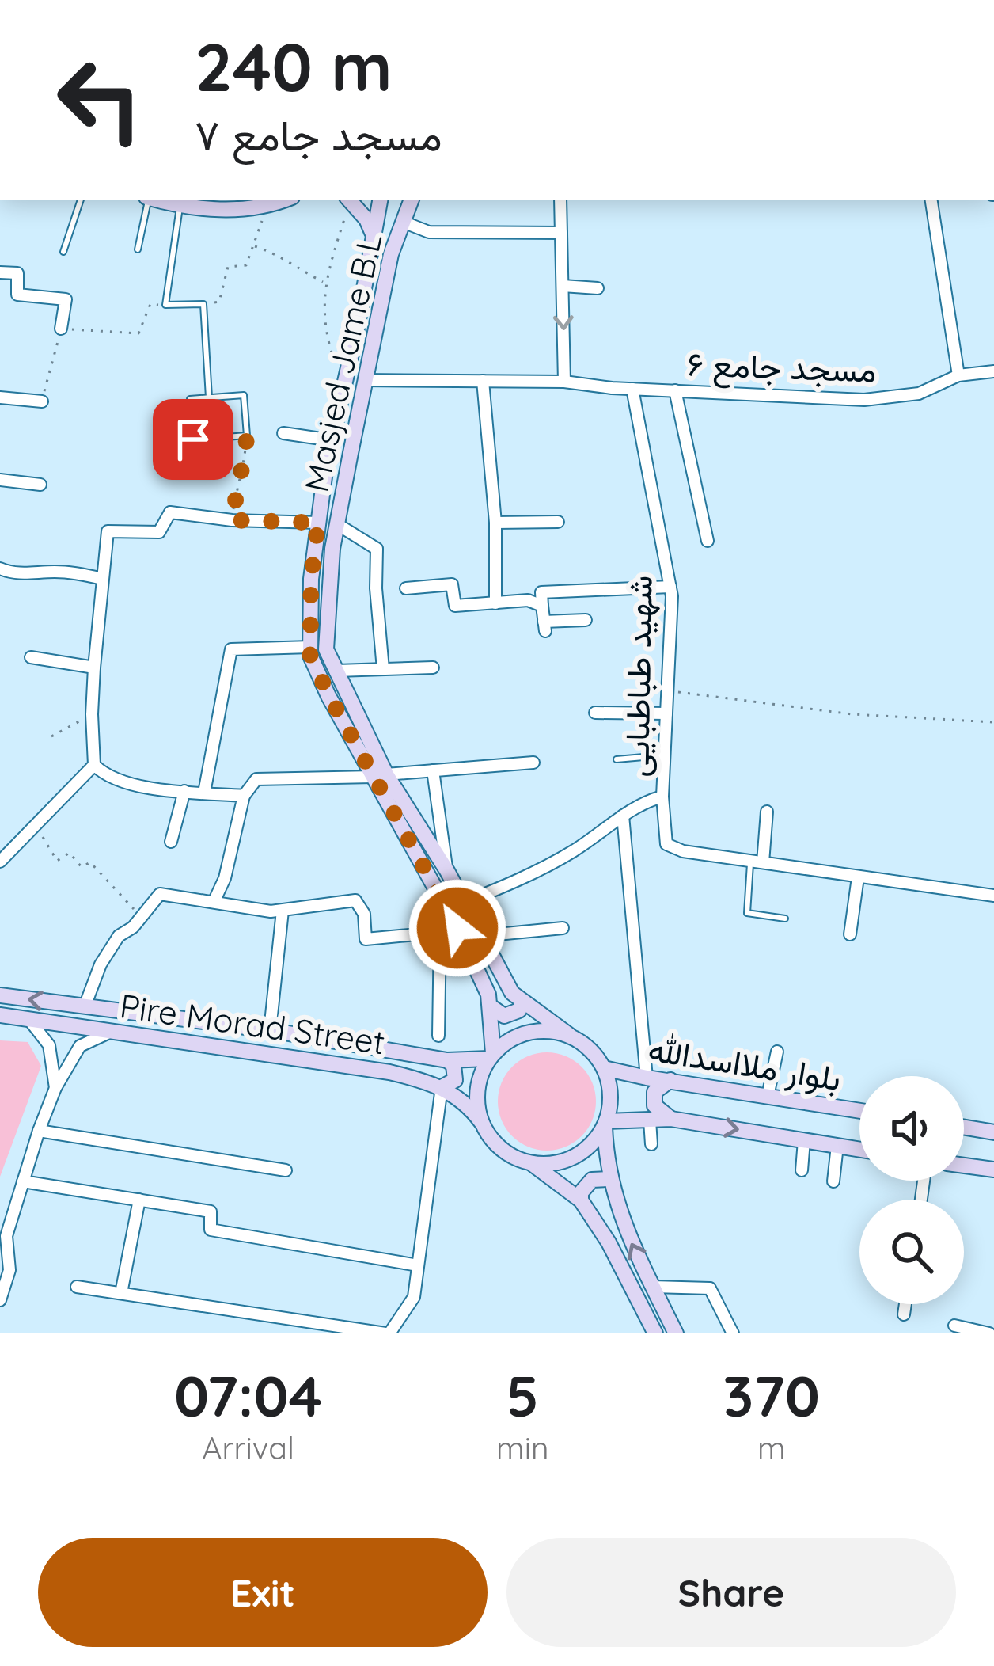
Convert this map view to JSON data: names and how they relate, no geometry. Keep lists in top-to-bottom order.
{
  "streets": {
    "main road": ["Masjed Jame B.L", "Pire Morad Street", "بلوار ملااسدالله"],
    "street": ["مسجد جامع ۶", "شهید طباطبایی"]
  },
  "crossings": [
    ["Masjed Jame B.L", "مسجد جامع ۶"],
    ["Masjed Jame B.L", "Pire Morad Street"],
    ["Masjed Jame B.L", "بلوار ملااسدالله"],
    ["مسجد جامع ۶", "شهید طباطبایی"],
    ["Pire Morad Street", "بلوار ملااسدالله"]
  ],
  "page": {
    "turn": ["240 m", "مسجد جامع ۷"],
    "eta": [
      "07:04",
      "Arrival",
      "5",
      "min",
      "370",
      "m"
    ],
    "buttons": ["Exit", "Share"]
  }
}
